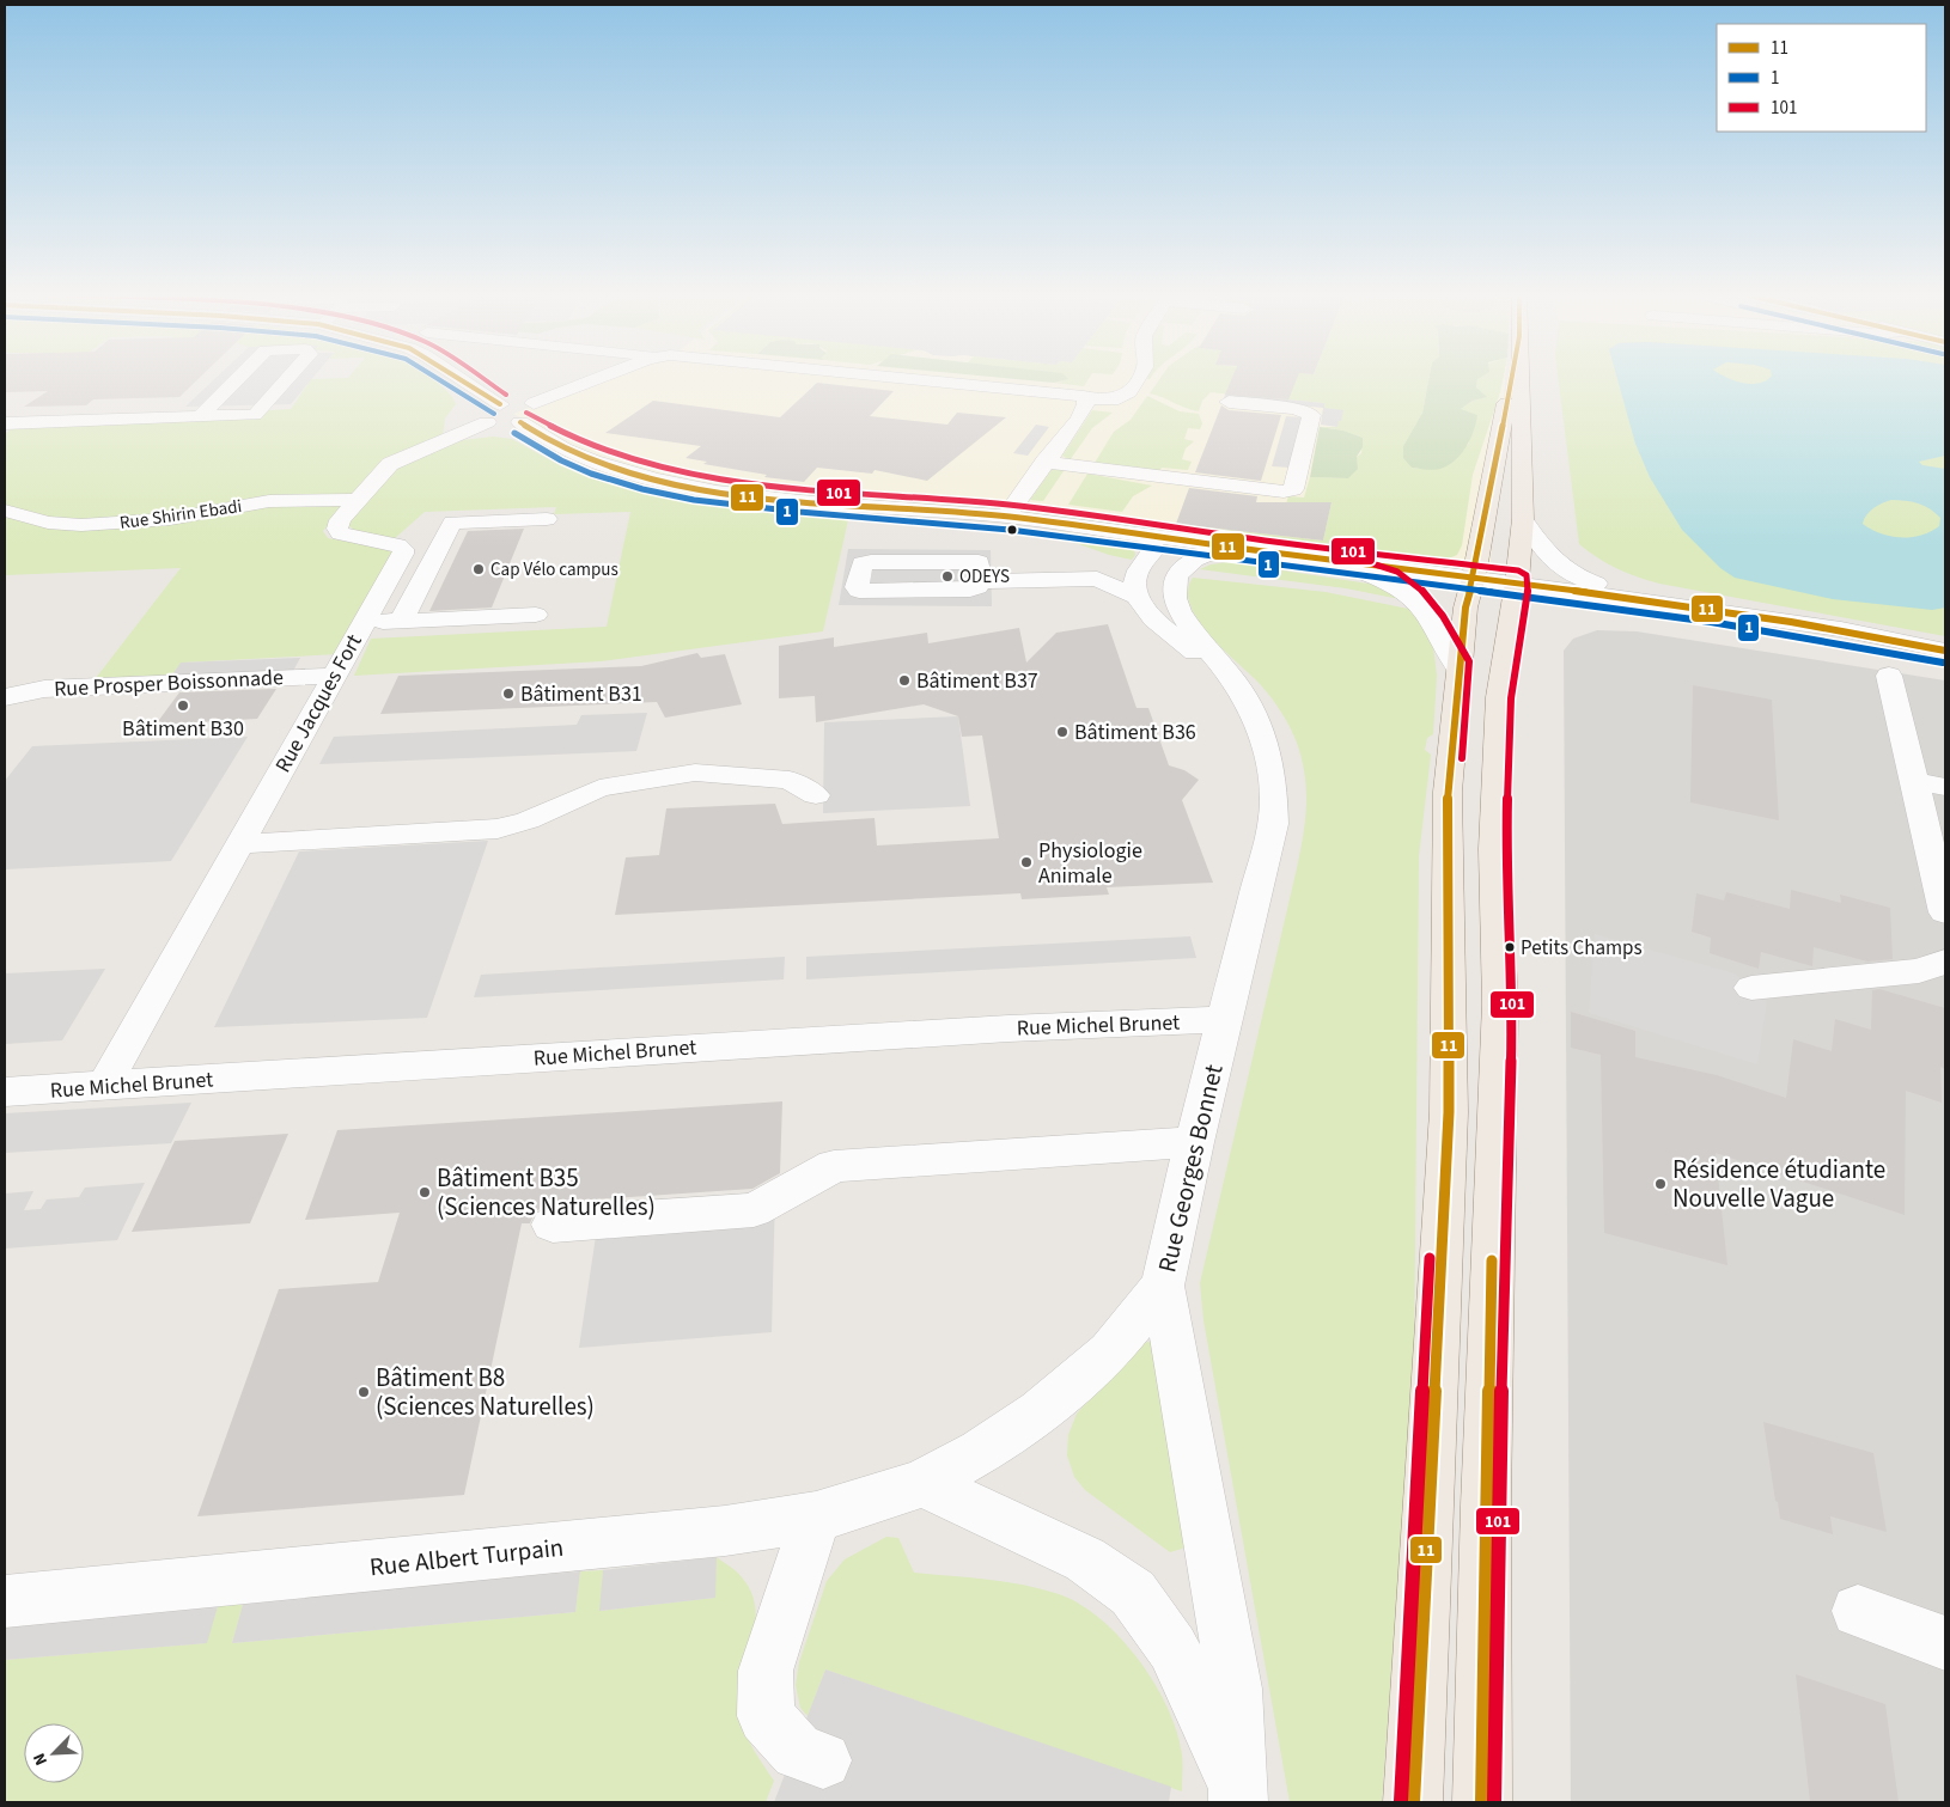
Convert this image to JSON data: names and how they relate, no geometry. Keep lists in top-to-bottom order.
{
  "streets": {
    "street": [
      "Rue Shirin Ebadi",
      "Rue Prosper Boissonnade",
      "Rue Jacques Fort",
      "Rue Michel Brunet",
      "Rue Georges Bonnet",
      "Rue Albert Turpain"
    ]
  },
  "crossings": [
    ["Rue Prosper Boissonnade", "Rue Jacques Fort"],
    ["Rue Jacques Fort", "Rue Michel Brunet"],
    ["Rue Michel Brunet", "Rue Georges Bonnet"],
    ["Rue Georges Bonnet", "Rue Albert Turpain"]
  ],
  "places": [
    "Cap Vélo campus",
    "ODEYS",
    "Bâtiment B37",
    "Bâtiment B31",
    "Bâtiment B30",
    "Bâtiment B36",
    "Physiologie Animale",
    "Petits Champs",
    "Résidence étudiante Nouvelle Vague",
    "Bâtiment B35 (Sciences Naturelles)",
    "Bâtiment B8 (Sciences Naturelles)"
  ],
  "lines": ["transit line 11", "transit line 1", "transit line 101"],
  "legend": ["11", "1", "101"],
  "north": "bottom left"
}
